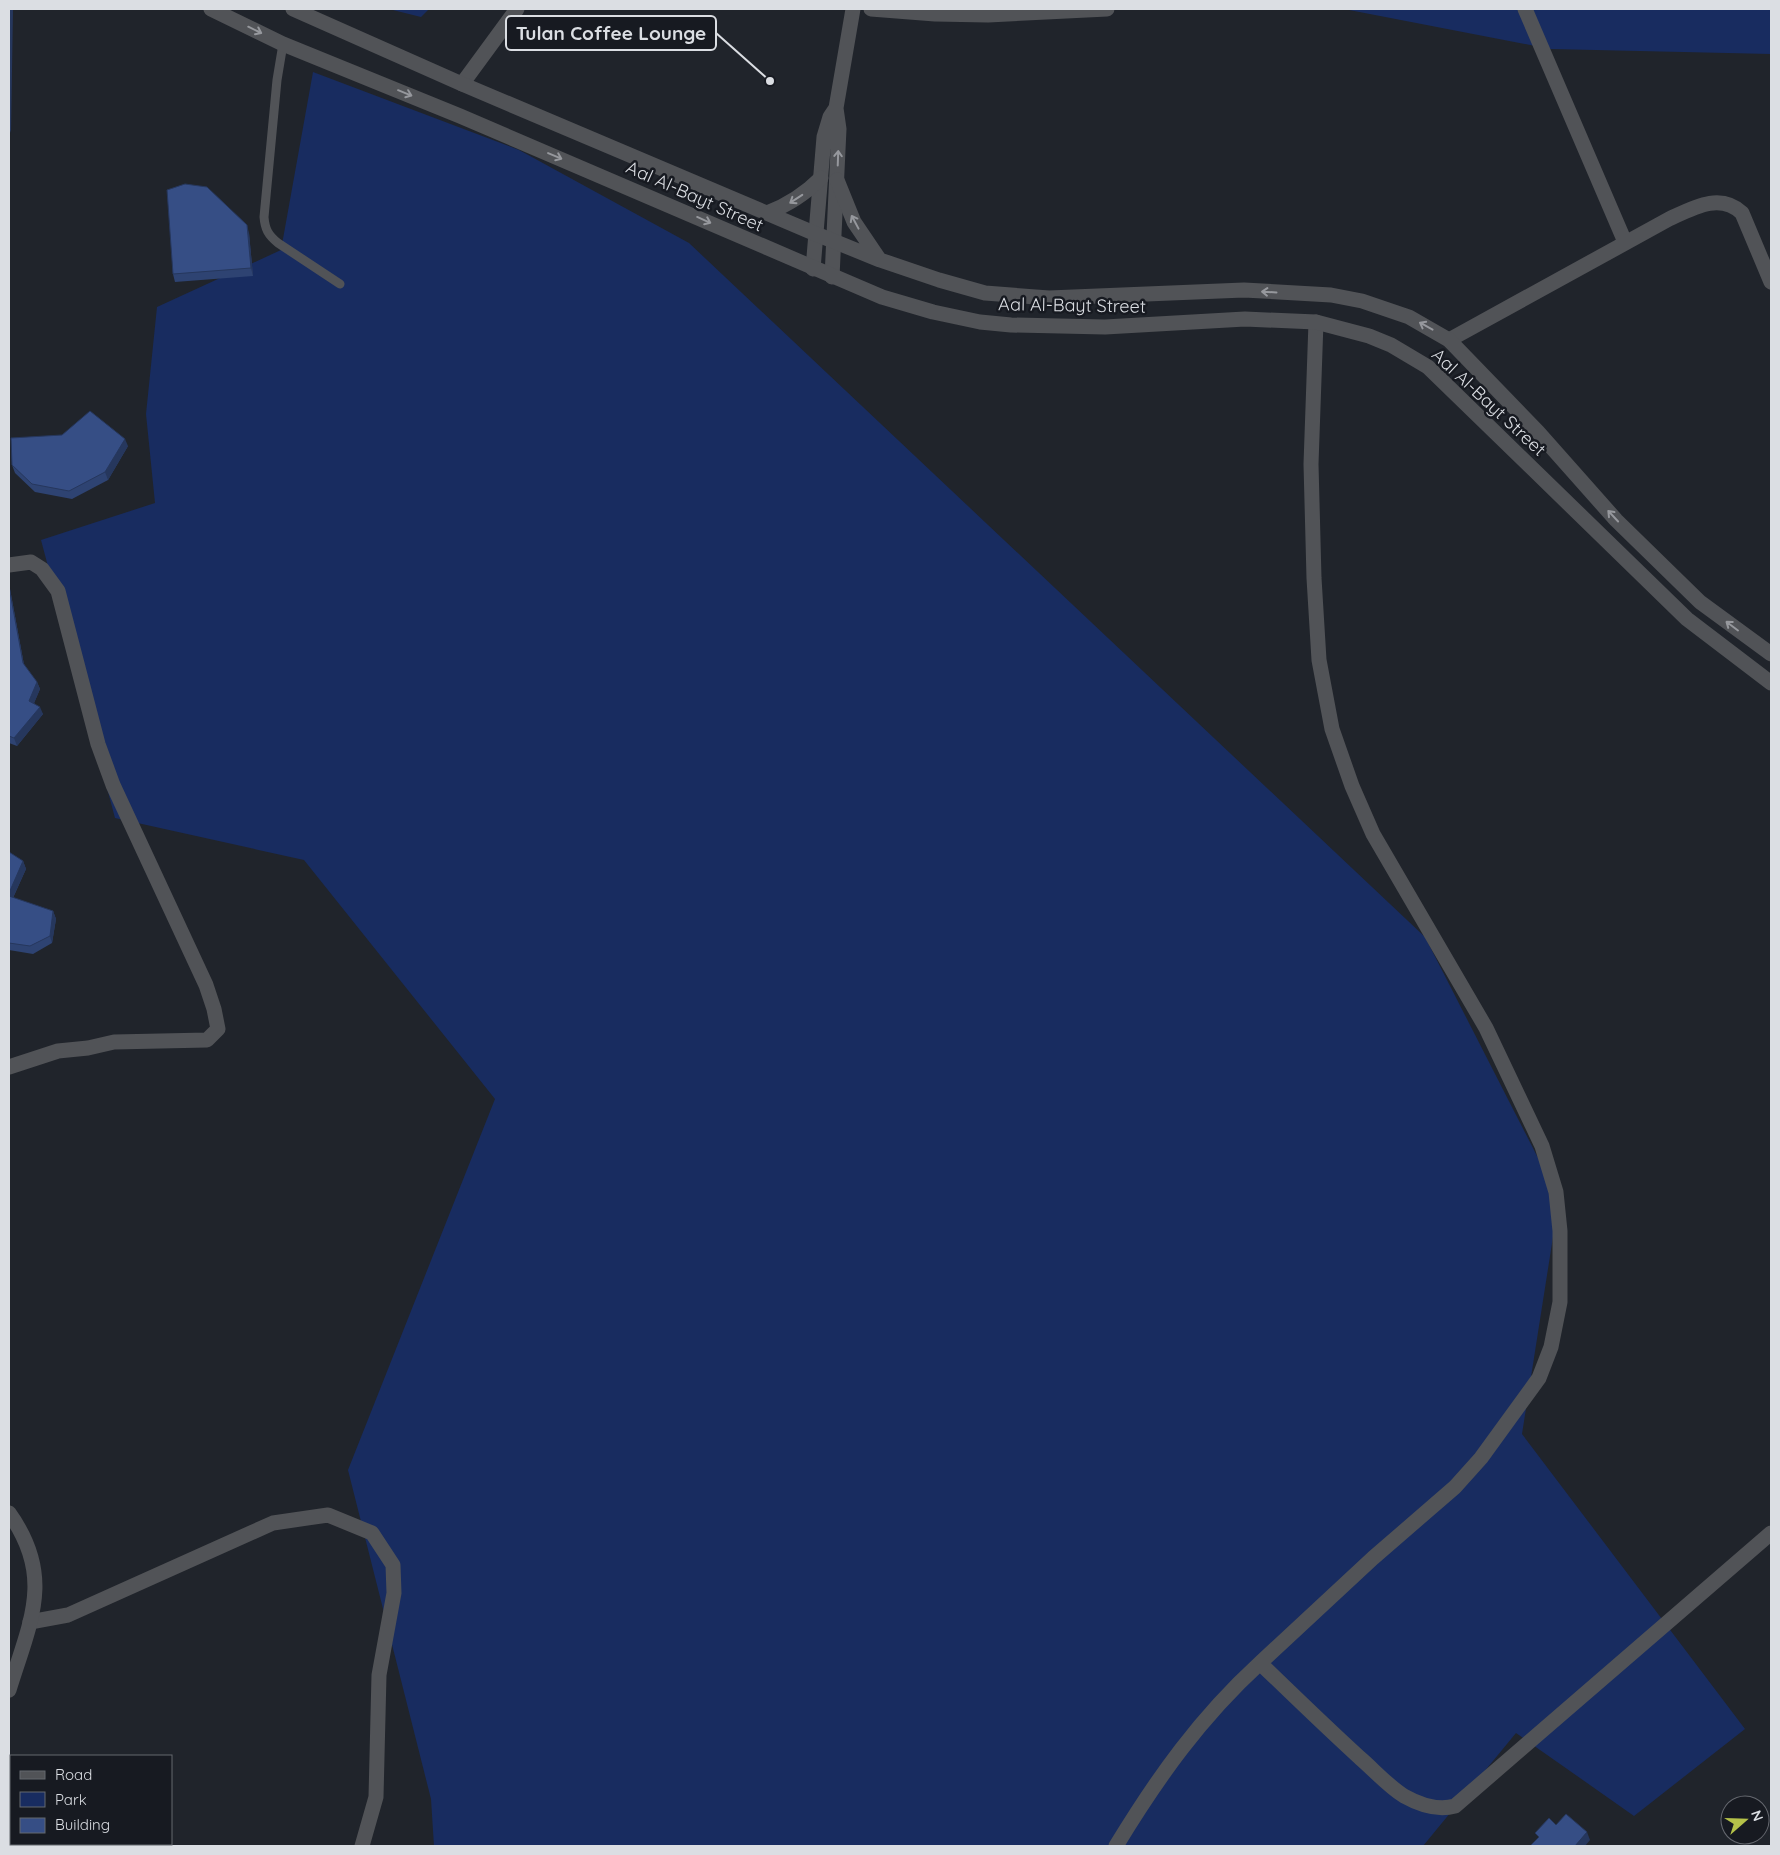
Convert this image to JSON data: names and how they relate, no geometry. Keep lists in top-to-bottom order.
{
  "streets": {
    "street": ["Aal Al-Bayt Street"]
  },
  "places": ["Tulan Coffee Lounge"],
  "legend": ["Road", "Park", "Building"],
  "north": "right"
}
